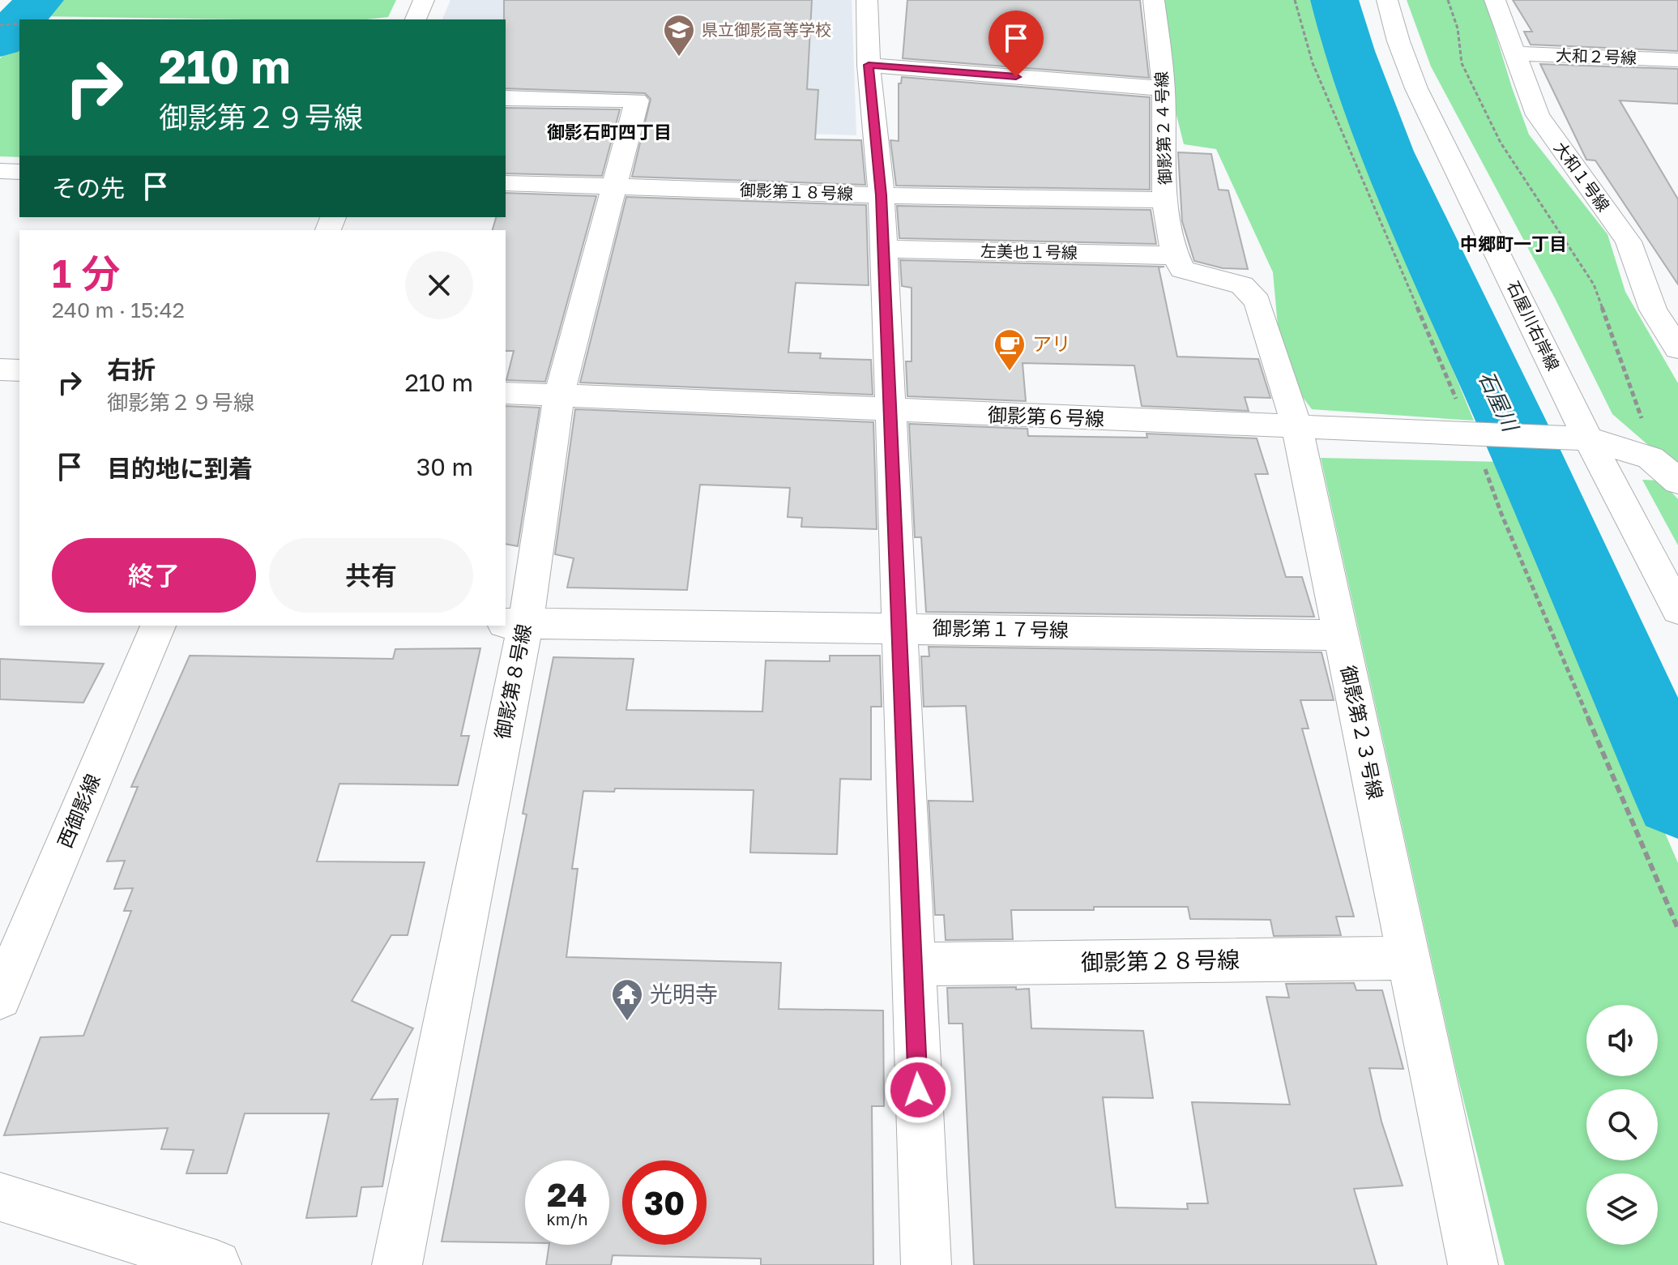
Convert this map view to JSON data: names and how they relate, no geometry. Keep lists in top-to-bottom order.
{
  "streets": {
    "street": [
      "大和２号線",
      "御影第２４号線",
      "大和１号線",
      "御影第１８号線",
      "左美也１号線",
      "石屋川右岸線",
      "御影第６号線",
      "御影第１７号線",
      "御影第８号線",
      "御影第２３号線",
      "西御影線",
      "御影第２８号線"
    ]
  },
  "crossings": [
    ["大和２号線", "大和１号線"],
    ["御影第２４号線", "御影第１８号線"],
    ["御影第２４号線", "左美也１号線"],
    ["御影第２４号線", "御影第２３号線"],
    ["御影第１８号線", "御影第８号線"],
    ["左美也１号線", "御影第２３号線"],
    ["石屋川右岸線", "御影第６号線"],
    ["御影第６号線", "御影第８号線"],
    ["御影第６号線", "御影第２３号線"],
    ["御影第１７号線", "御影第８号線"],
    ["御影第１７号線", "御影第２３号線"],
    ["御影第２３号線", "御影第２８号線"]
  ],
  "districts": ["御影石町四丁目", "中郷町一丁目"],
  "water": ["石屋川"],
  "places": {
    "school or university": ["県立御影高等学校"],
    "cafe": ["アリ"],
    "temple": ["光明寺"]
  },
  "page": {
    "turn": ["210 m", "御影第２９号線"],
    "then": "その先",
    "heading": ["1 分", "240 m · 15:42"],
    "list": [
      {
        "name": "右折",
        "note": "御影第２９号線",
        "value": "210 m"
      },
      {
        "name": "目的地に到着",
        "value": "30 m"
      }
    ],
    "buttons": ["終了", "共有"],
    "speed": "24 km/h",
    "limit": "30"
  }
}
